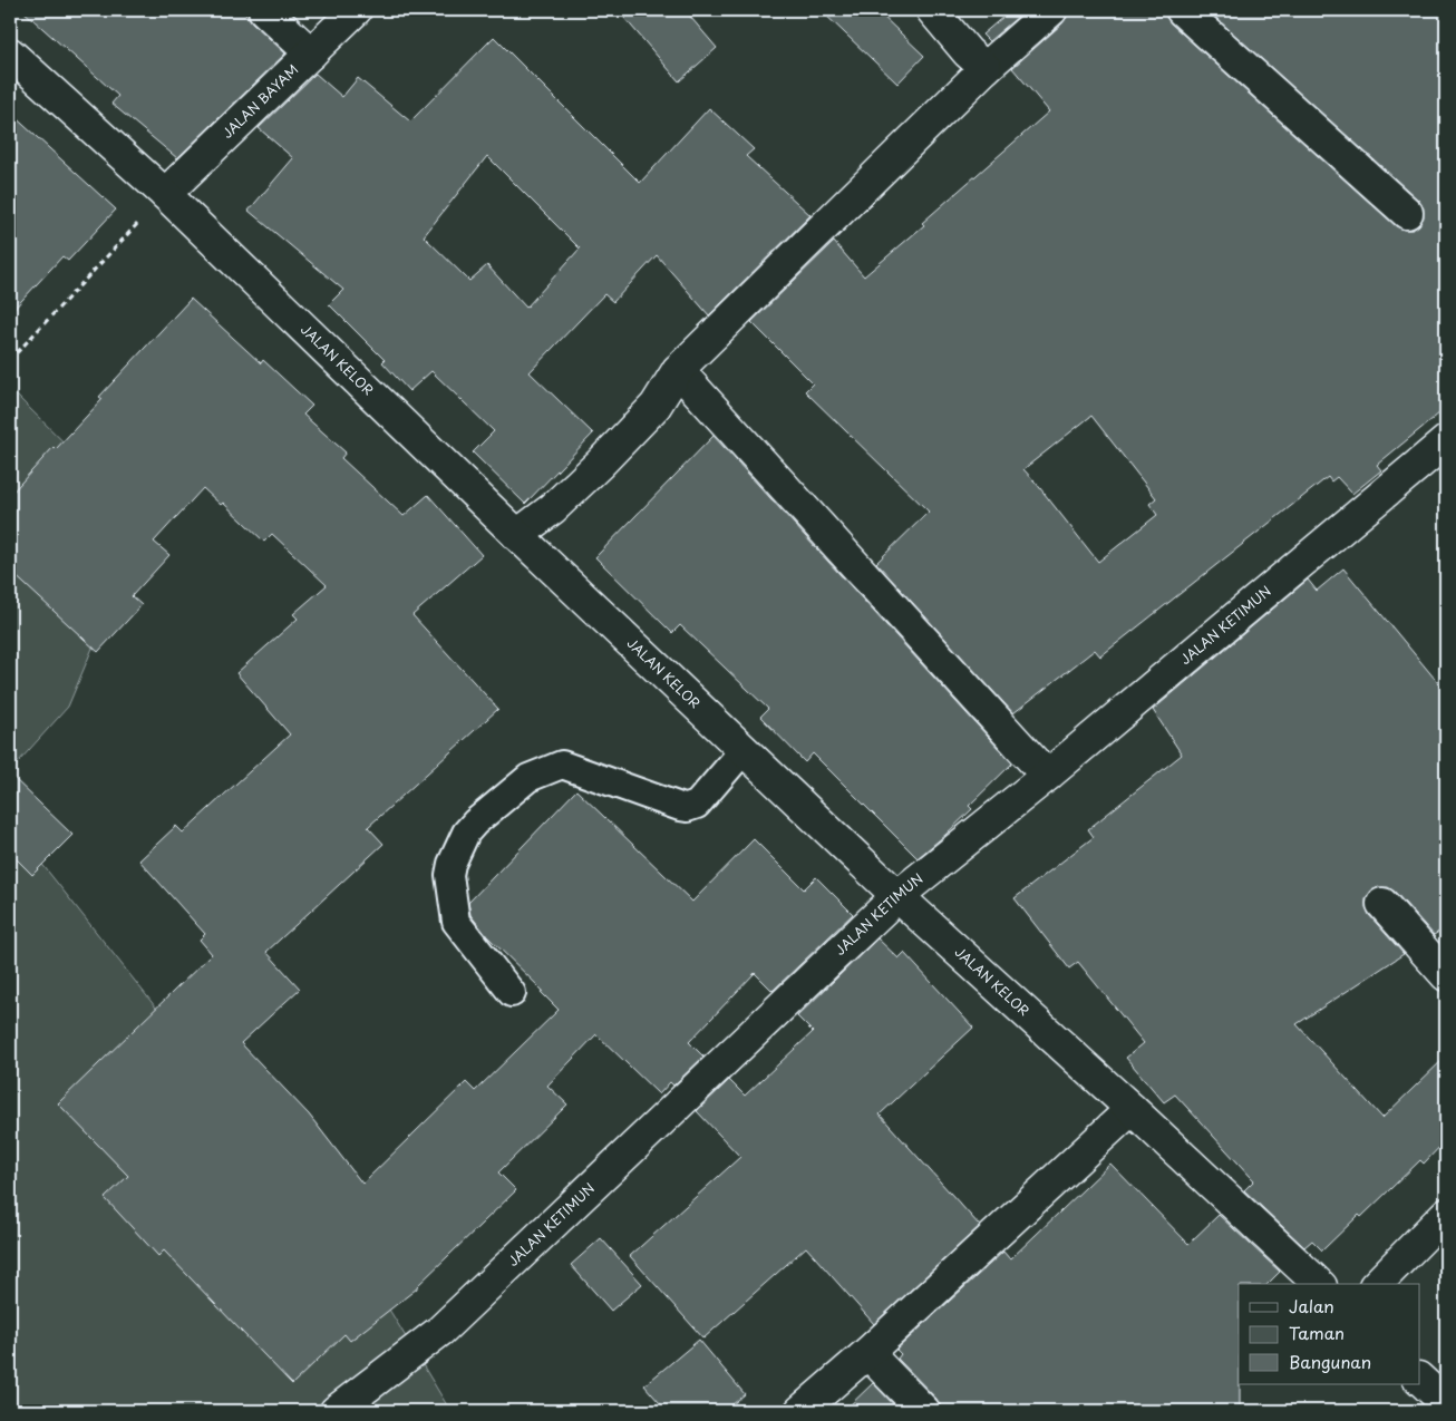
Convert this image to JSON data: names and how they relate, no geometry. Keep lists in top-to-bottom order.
{
  "streets": {
    "street": ["JALAN BAYAM", "JALAN KELOR", "JALAN KETIMUN"]
  },
  "crossings": [
    ["JALAN BAYAM", "JALAN KELOR"],
    ["JALAN KELOR", "JALAN KETIMUN"]
  ],
  "legend": ["Jalan", "Taman", "Bangunan"]
}
